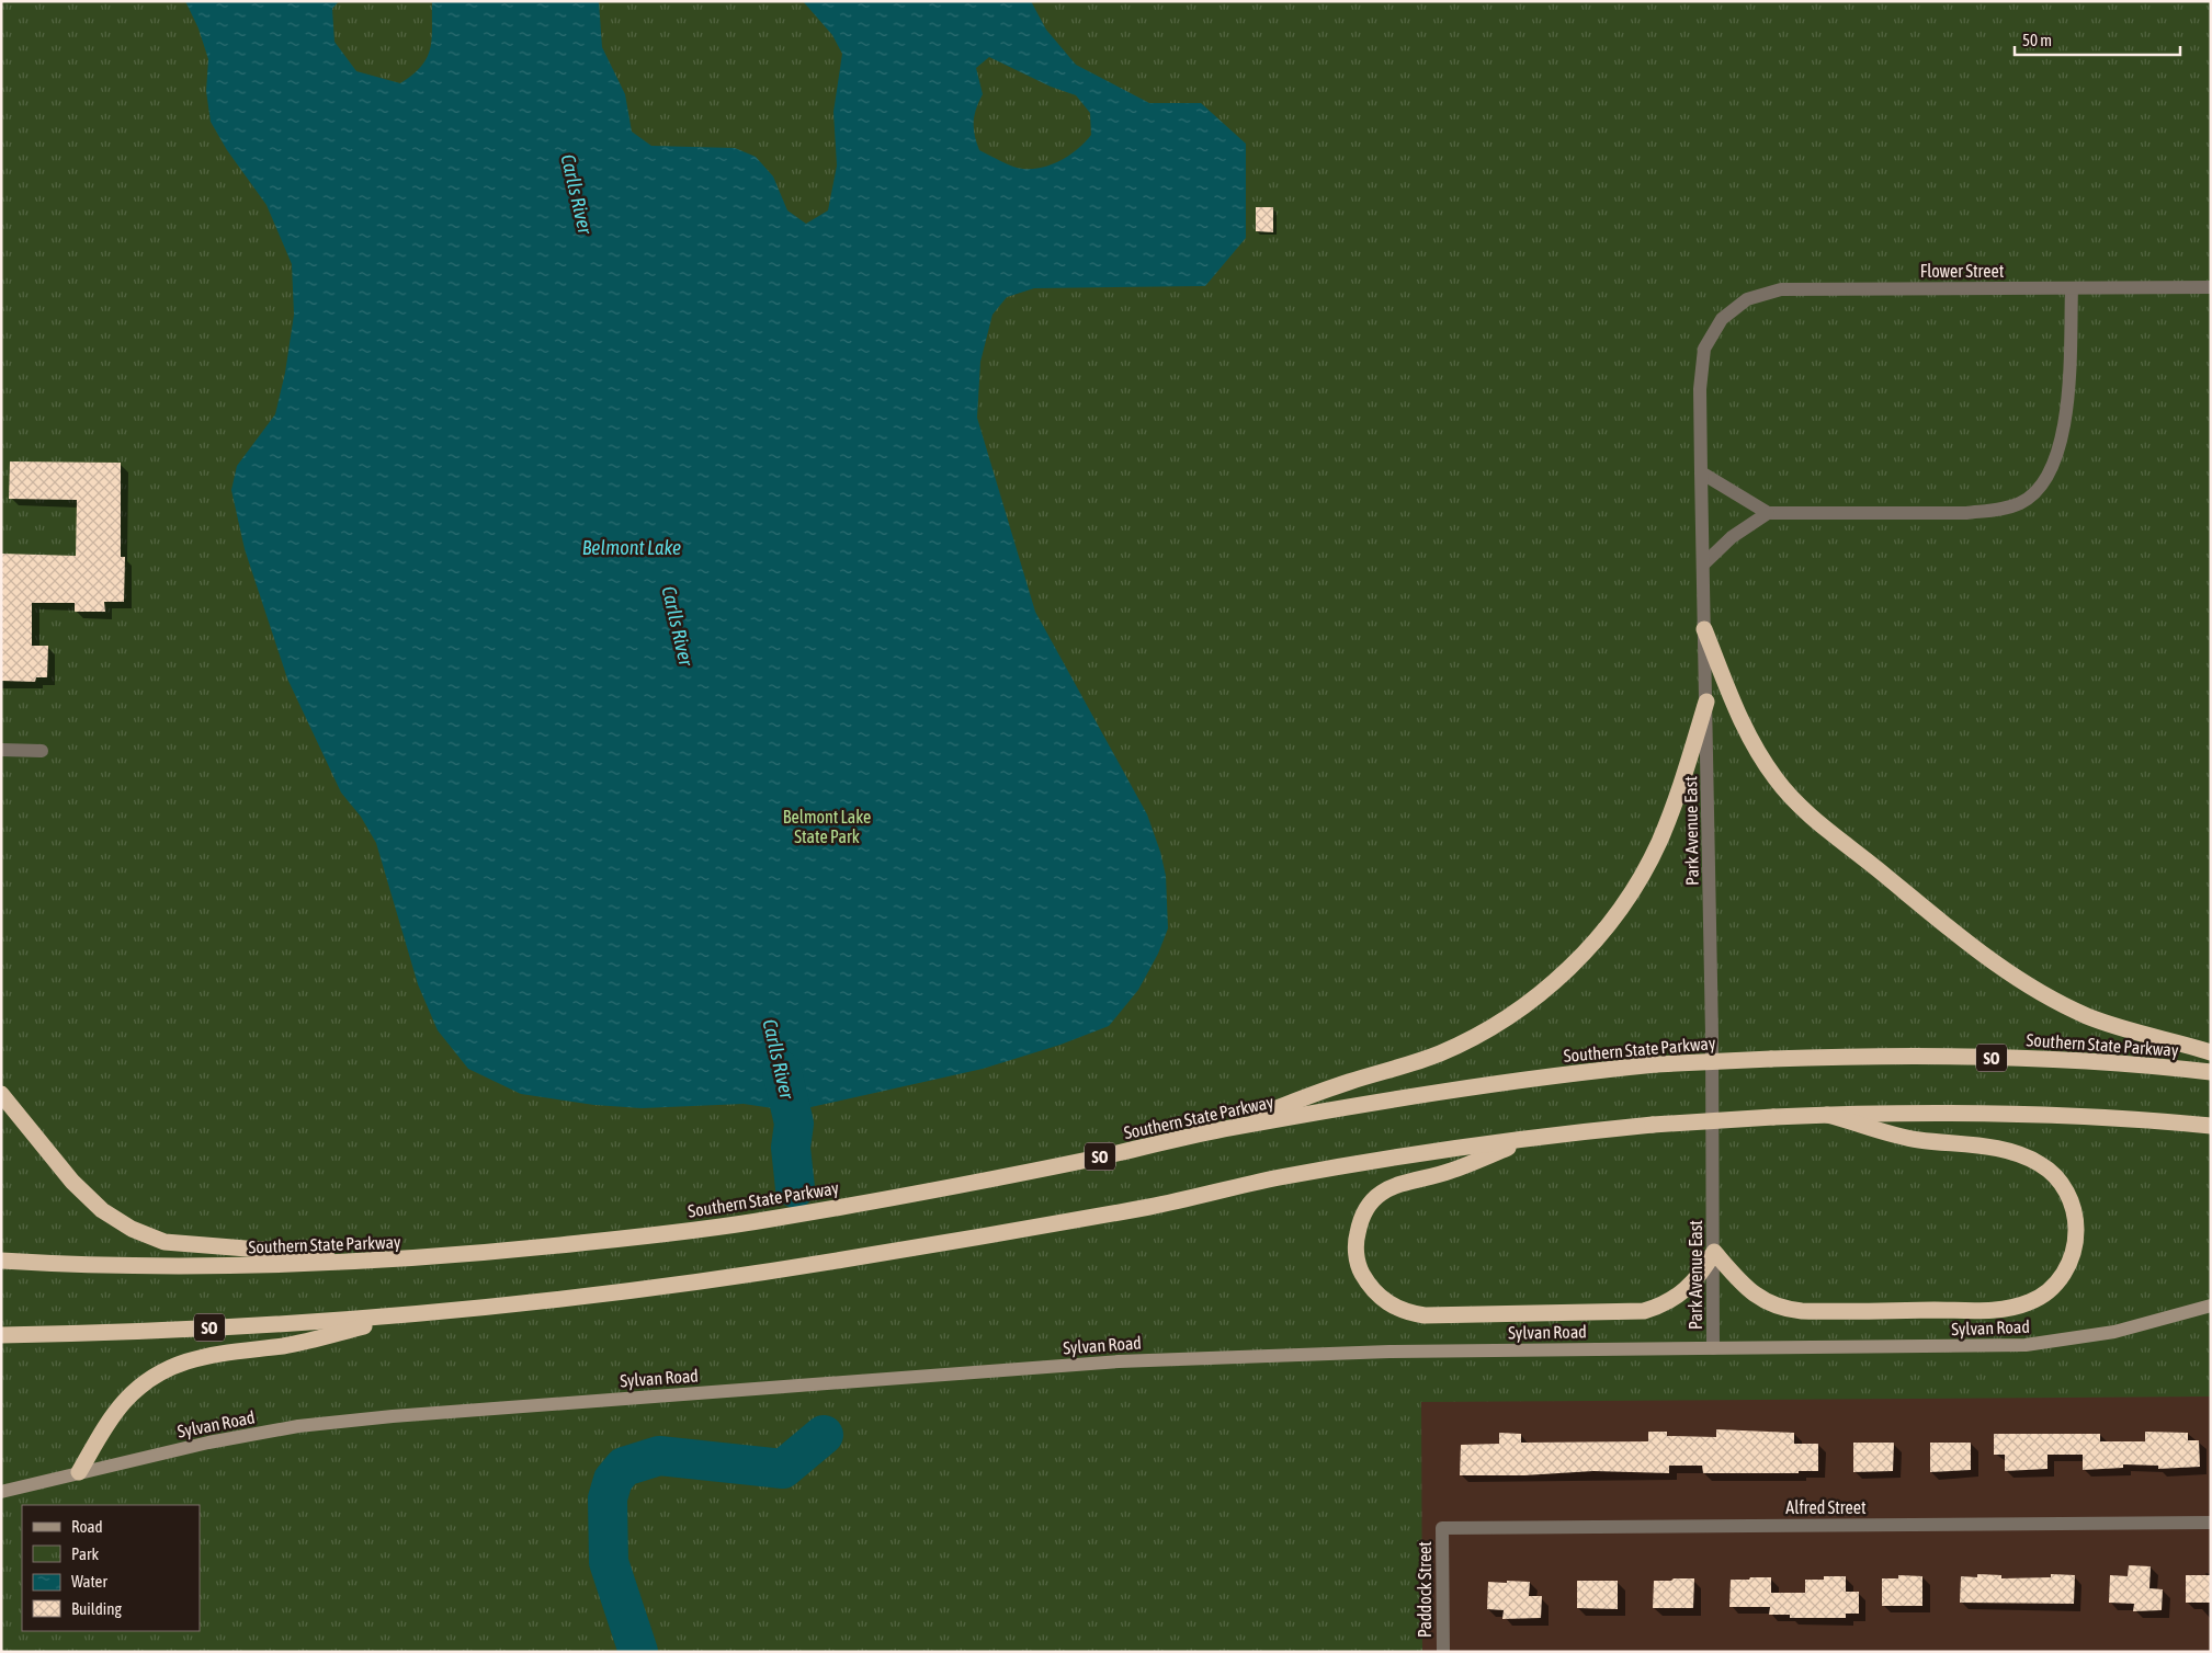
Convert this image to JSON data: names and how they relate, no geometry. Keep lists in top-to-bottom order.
{
  "streets": {
    "highway": ["Southern State Parkway", "SO"],
    "street": [
      "Flower Street",
      "Park Avenue East",
      "Sylvan Road",
      "Alfred Street",
      "Paddock Street"
    ]
  },
  "crossings": [
    ["Flower Street", "Park Avenue East"],
    ["Park Avenue East", "Sylvan Road"],
    ["Alfred Street", "Paddock Street"]
  ],
  "water": ["Carlls River", "Belmont Lake"],
  "parks": ["Belmont Lake State Park"],
  "legend": [
    "Road",
    "Park",
    "Water",
    "Building"
  ],
  "scale_bar": "50 m"
}
